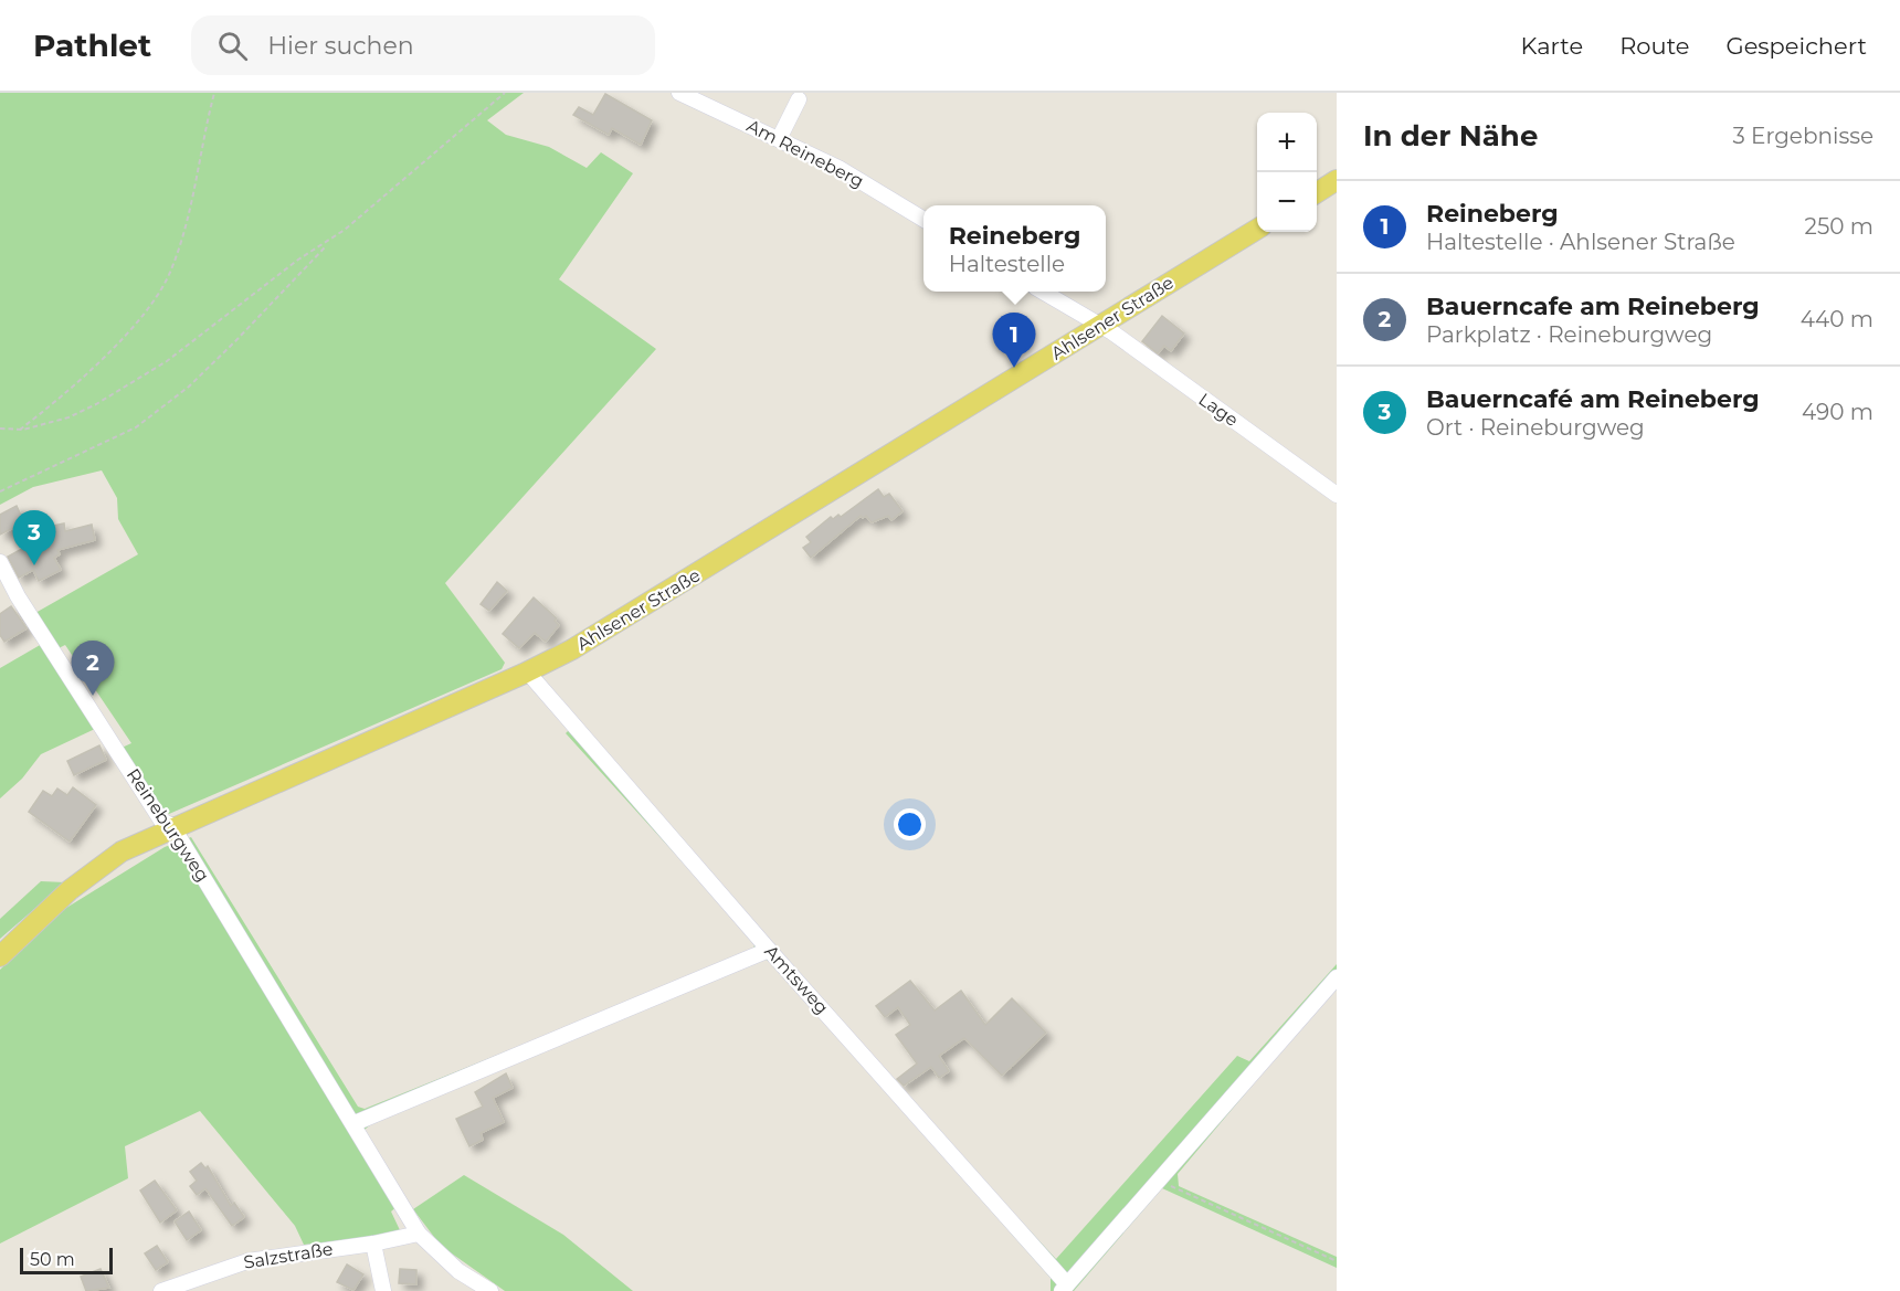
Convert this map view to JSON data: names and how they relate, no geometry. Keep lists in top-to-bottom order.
{
  "streets": {
    "main road": ["Ahlsener Straße"],
    "street": [
      "Am Reineberg",
      "Lage",
      "Reineburgweg",
      "Amtsweg",
      "Salzstraße"
    ]
  },
  "crossings": [
    ["Ahlsener Straße", "Lage"],
    ["Ahlsener Straße", "Reineburgweg"],
    ["Ahlsener Straße", "Amtsweg"],
    ["Reineburgweg", "Salzstraße"]
  ],
  "scale_bar": "50 m",
  "page": {
    "header": "Pathlet",
    "search": "Hier suchen",
    "nav": ["Karte", "Route", "Gespeichert"],
    "heading": ["In der Nähe", "3 Ergebnisse"],
    "map_buttons": ["+", "−"],
    "list": [
      {
        "mark": "1",
        "name": "Reineberg",
        "note": "Haltestelle · Ahlsener Straße",
        "value": "250 m"
      },
      {
        "mark": "2",
        "name": "Bauerncafe am Reineberg",
        "note": "Parkplatz · Reineburgweg",
        "value": "440 m"
      },
      {
        "mark": "3",
        "name": "Bauerncafé am Reineberg",
        "note": "Ort · Reineburgweg",
        "value": "490 m"
      }
    ],
    "popup": ["Reineberg", "Haltestelle"],
    "pins": ["1", "3", "2"],
    "scale": "50 m"
  }
}
